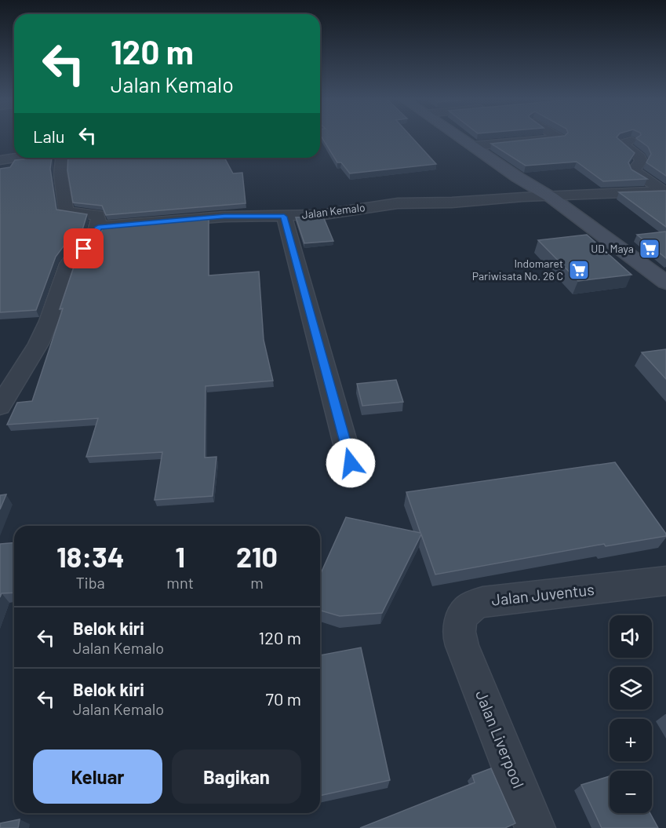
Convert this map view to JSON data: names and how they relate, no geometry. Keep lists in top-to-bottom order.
{
  "streets": {
    "street": ["Jalan Kemalo", "Jalan Juventus", "Jalan Liverpool"]
  },
  "crossings": [
    ["Jalan Juventus", "Jalan Liverpool"]
  ],
  "places": {
    "supermarket": ["UD. Maya", "Indomaret Pariwisata No. 26 C"]
  },
  "page": {
    "turn": ["120 m", "Jalan Kemalo"],
    "then": "Lalu",
    "eta": [
      "18:34",
      "Tiba",
      "1",
      "mnt",
      "210",
      "m"
    ],
    "list": [
      {
        "name": "Belok kiri",
        "note": "Jalan Kemalo",
        "value": "120 m"
      },
      {
        "name": "Belok kiri",
        "note": "Jalan Kemalo",
        "value": "70 m"
      }
    ],
    "map_buttons": ["+", "−"],
    "buttons": ["Keluar", "Bagikan"]
  }
}
